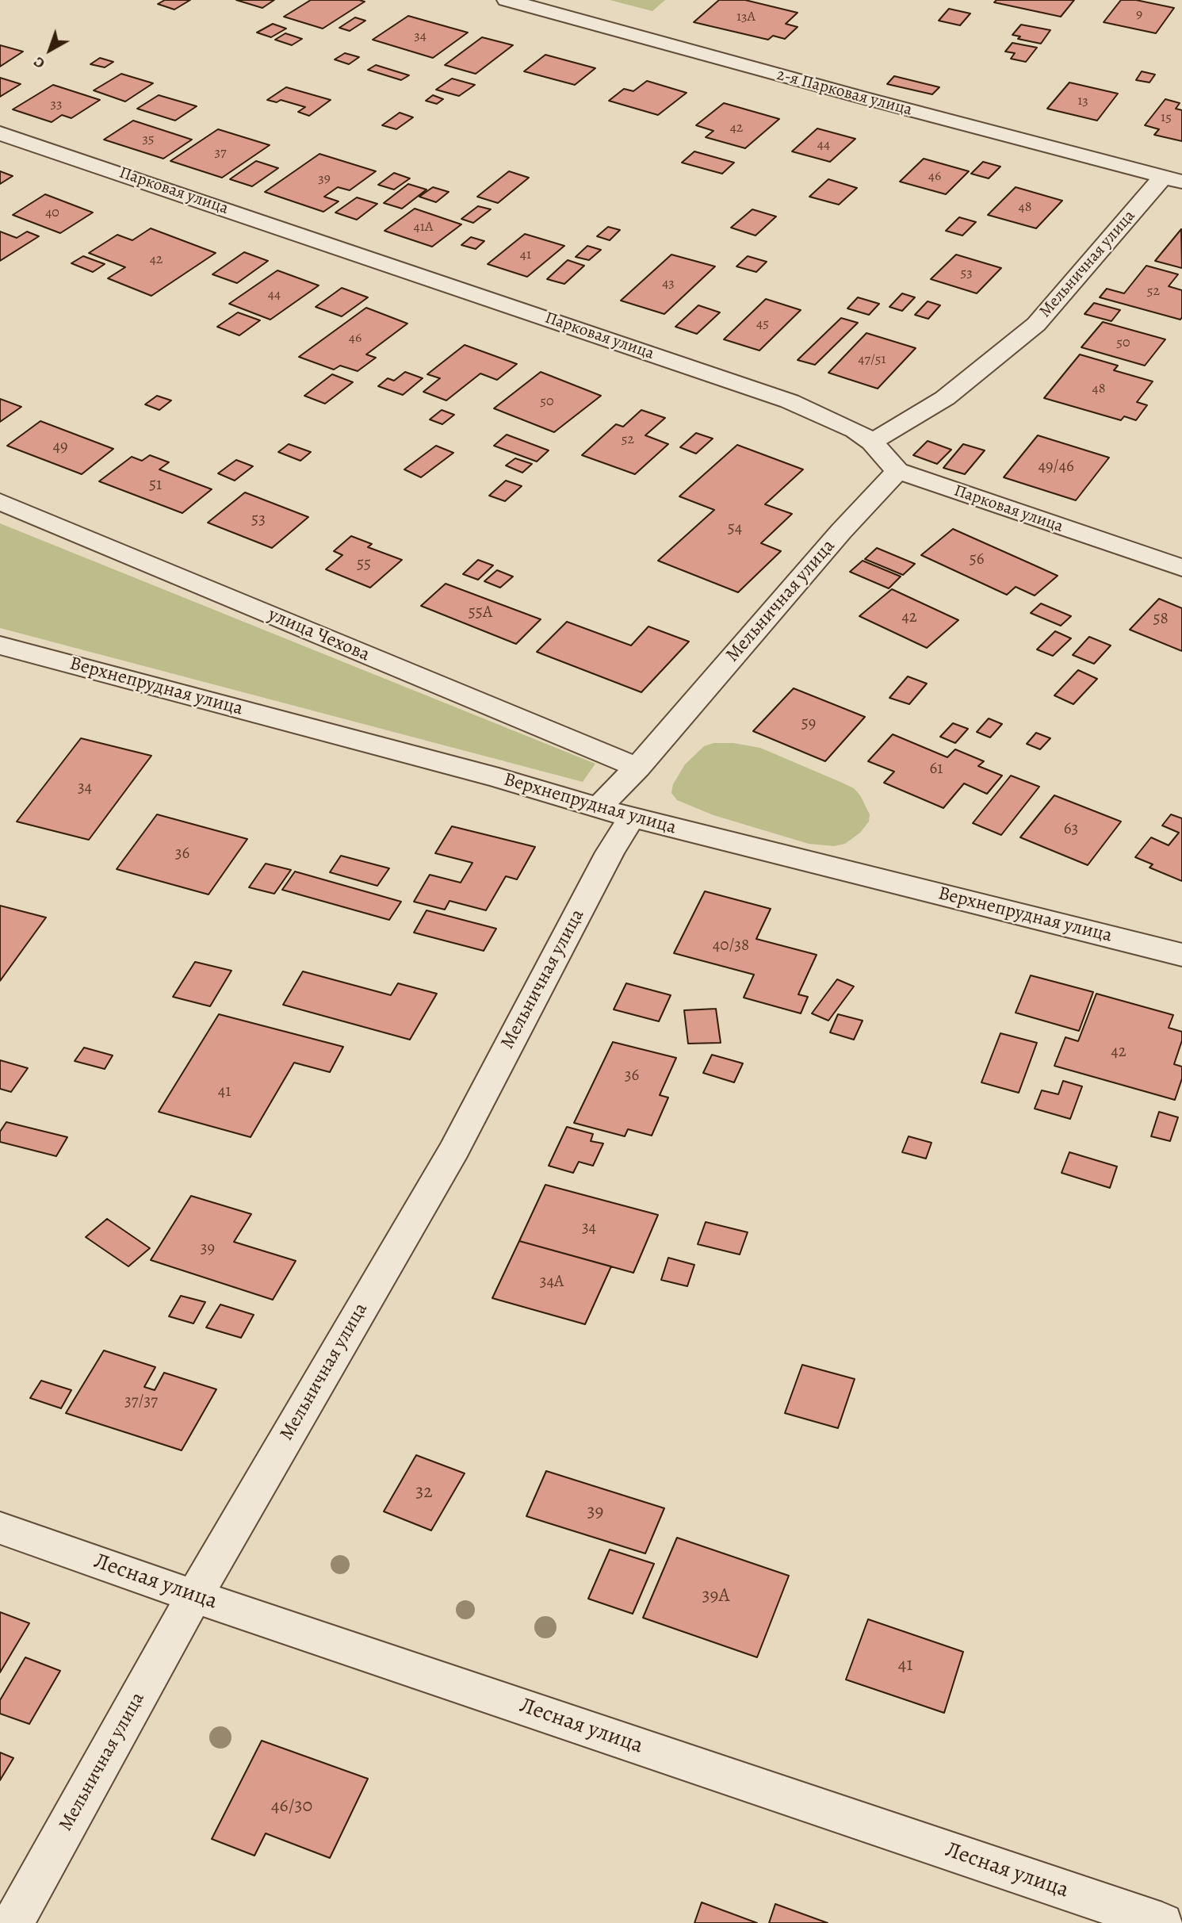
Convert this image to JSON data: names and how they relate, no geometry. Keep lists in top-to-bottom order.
{
  "streets": {
    "street": [
      "2-я Парковая улица",
      "Парковая улица",
      "Мельничная улица",
      "улица Чехова",
      "Верхнепрудная улица",
      "Лесная улица"
    ]
  },
  "crossings": [
    ["2-я Парковая улица", "Мельничная улица"],
    ["Парковая улица", "Мельничная улица"],
    ["Мельничная улица", "улица Чехова"],
    ["Мельничная улица", "Верхнепрудная улица"],
    ["Мельничная улица", "Лесная улица"]
  ],
  "house_numbers": [
    "9",
    "13А",
    "34",
    "13",
    "33",
    "15",
    "42",
    "35",
    "44",
    "37",
    "46",
    "39",
    "48",
    "40",
    "41А",
    "41",
    "42",
    "53",
    "43",
    "52",
    "44",
    "45",
    "46",
    "50",
    "47/51",
    "48",
    "50",
    "52",
    "49",
    "49/46",
    "51",
    "53",
    "54",
    "56",
    "55",
    "55А",
    "42",
    "58",
    "59",
    "61",
    "34",
    "63",
    "36",
    "40/38",
    "42",
    "36",
    "41",
    "34",
    "39",
    "34А",
    "37/37",
    "32",
    "39",
    "39А",
    "41",
    "46/30"
  ],
  "north": "bottom left"
}
